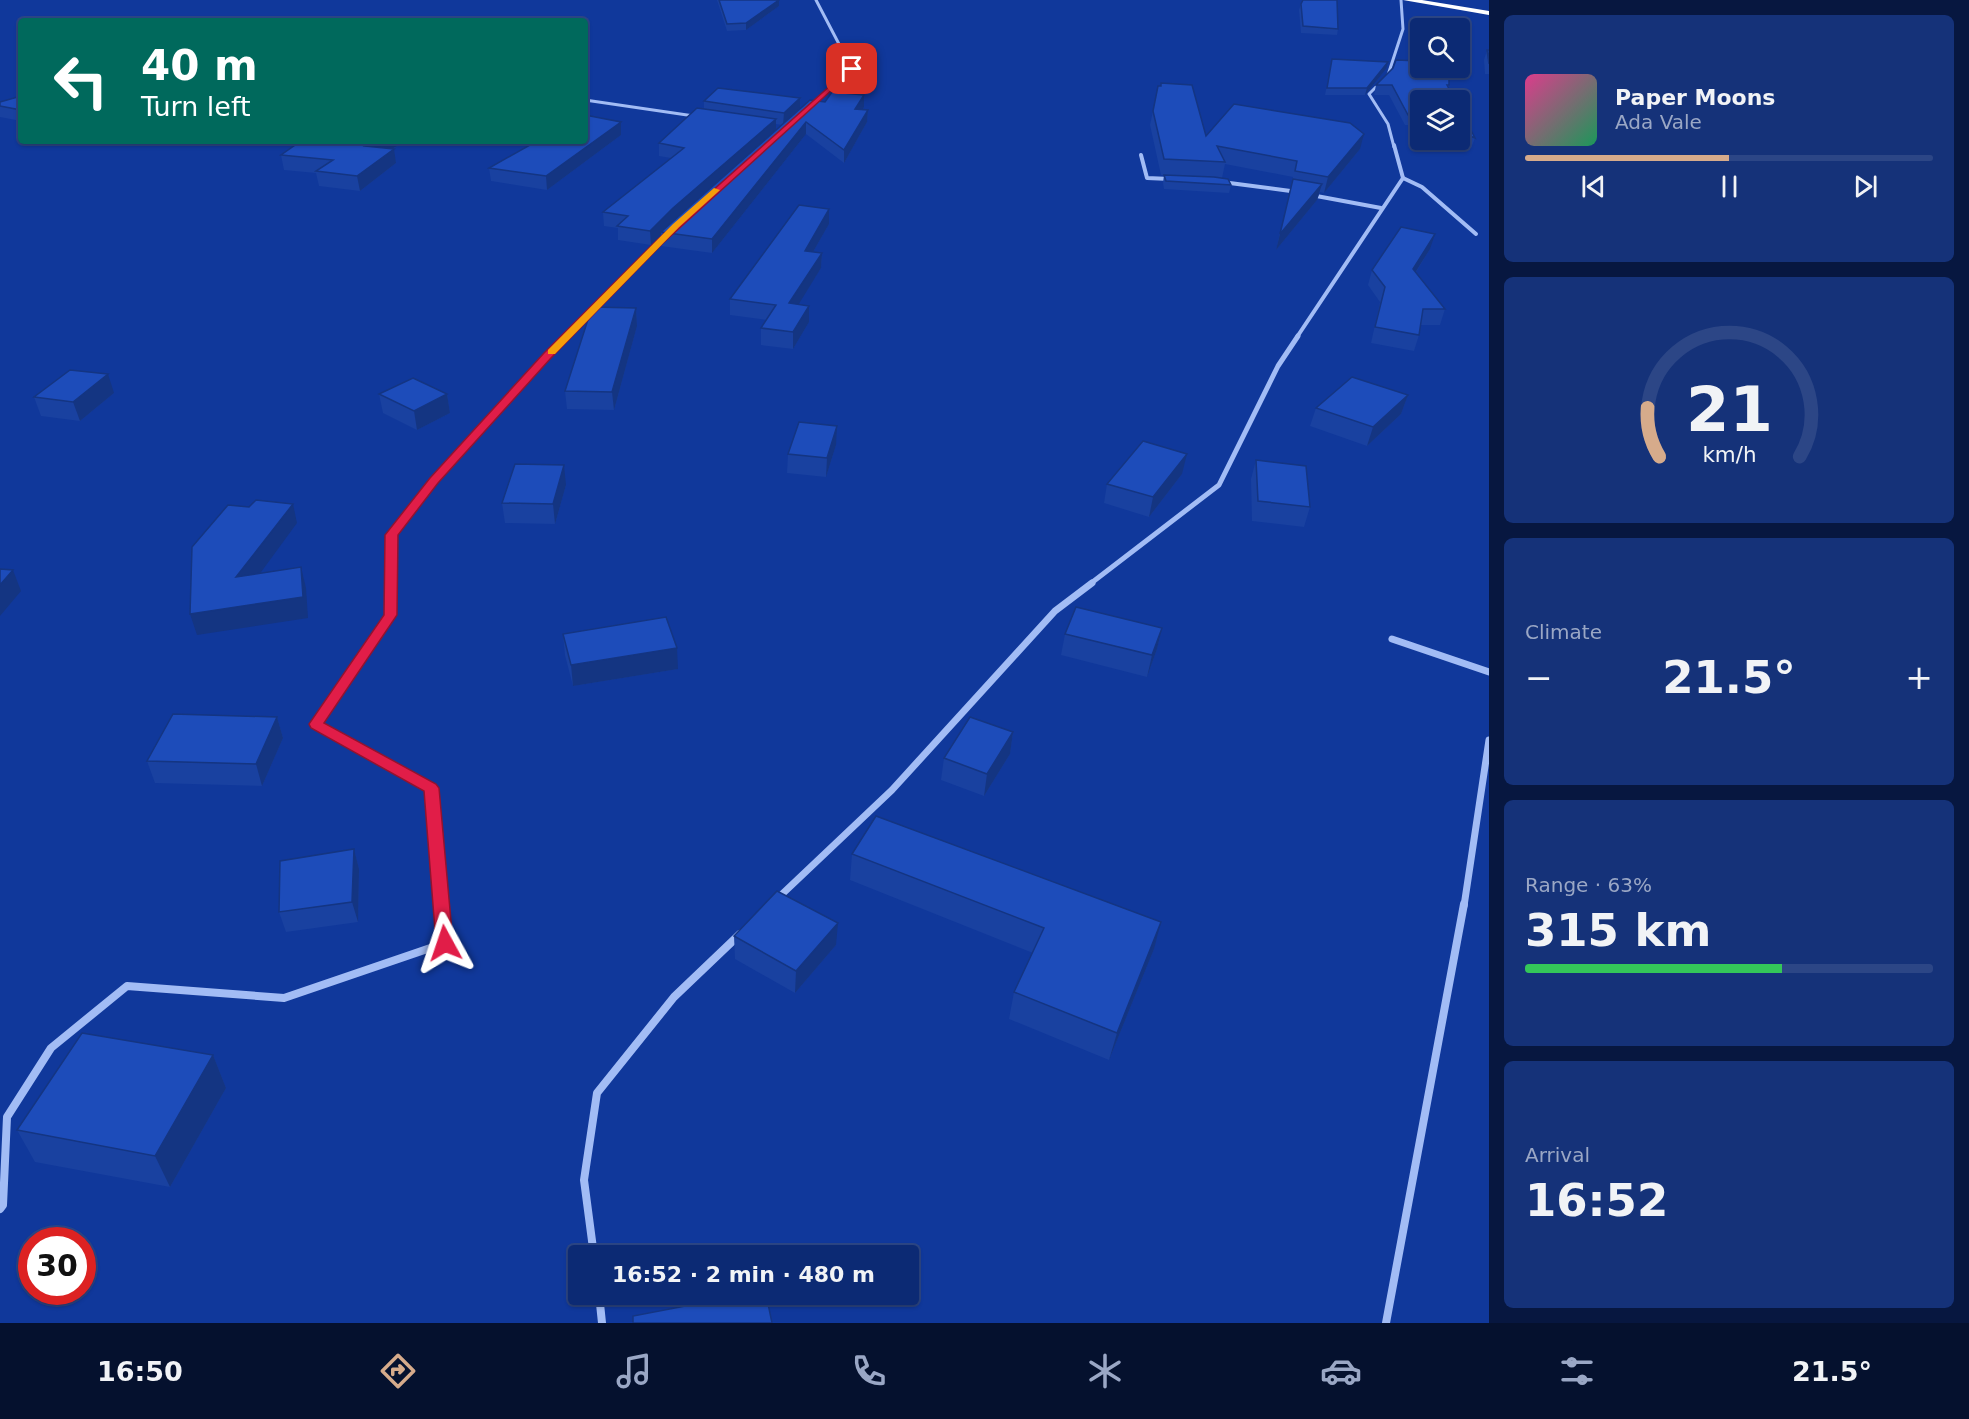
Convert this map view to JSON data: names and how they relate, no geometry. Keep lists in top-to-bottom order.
{
  "page": {
    "turn": ["40 m", "Turn left"],
    "song": ["Paper Moons", "Ada Vale"],
    "tile": [
      "Climate",
      ["Range · 63%", "315 km"],
      ["Arrival", "16:52"]
    ],
    "heat": ["−", "21.5°", "+"],
    "limit": "30",
    "trip": "16:52 · 2 min · 480 m",
    "tabs": ["16:50", "21.5°"],
    "gauge": ["21", "km/h"]
  }
}
